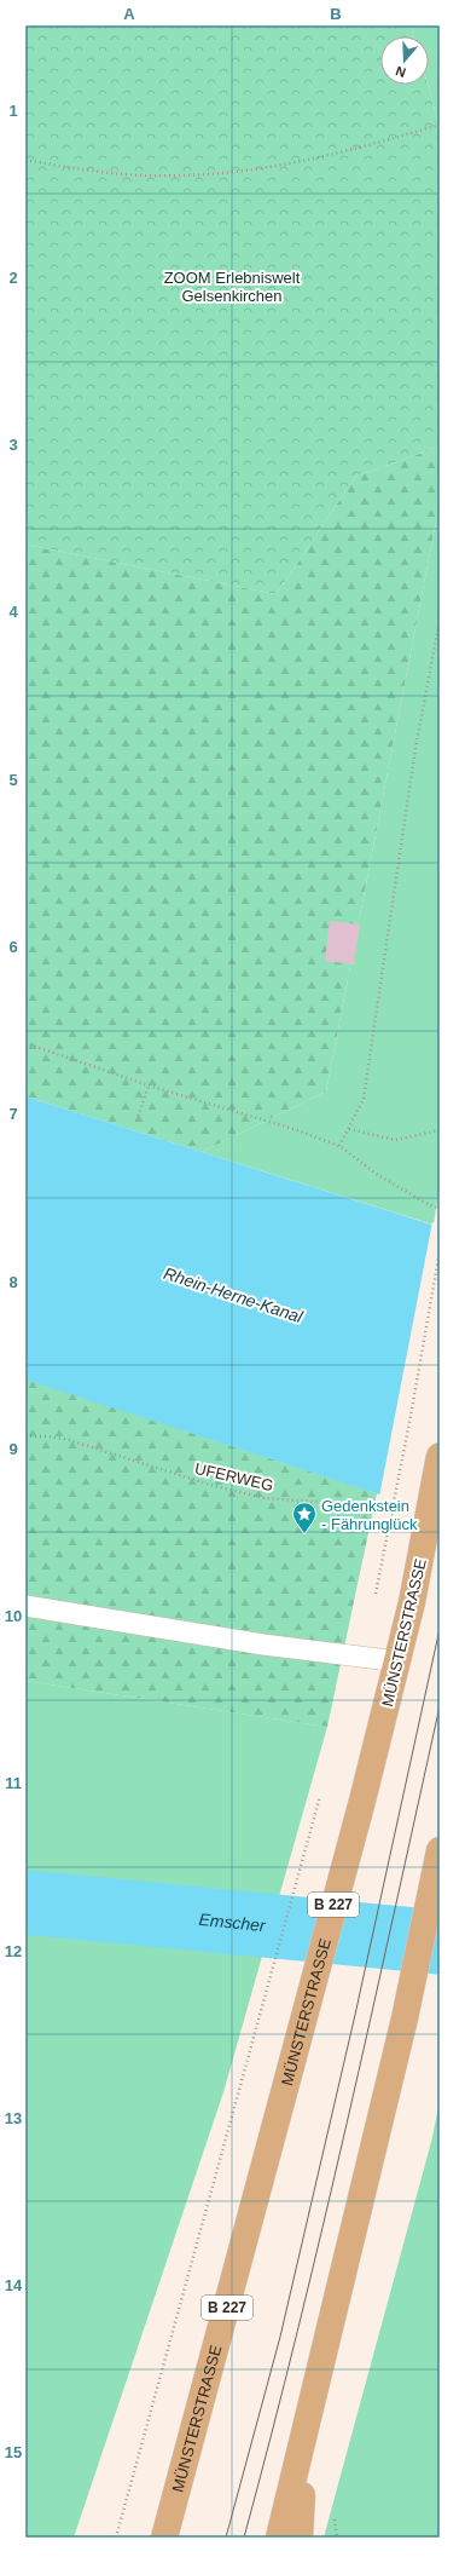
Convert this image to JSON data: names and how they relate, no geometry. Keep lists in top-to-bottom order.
{
  "streets": {
    "main road": ["MÜNSTERSTRASSE", "B 227"],
    "path": ["UFERWEG"]
  },
  "water": ["Rhein-Herne-Kanal", "Emscher"],
  "parks": ["ZOOM Erlebniswelt Gelsenkirchen"],
  "places": {
    "place": ["Gedenkstein - Fährunglück"]
  },
  "north": "bottom",
  "grid": {
    "columns": ["A", "B"],
    "rows": [
      "1",
      "2",
      "3",
      "4",
      "5",
      "6",
      "7",
      "8",
      "9",
      "10",
      "11",
      "12",
      "13",
      "14",
      "15"
    ]
  }
}
